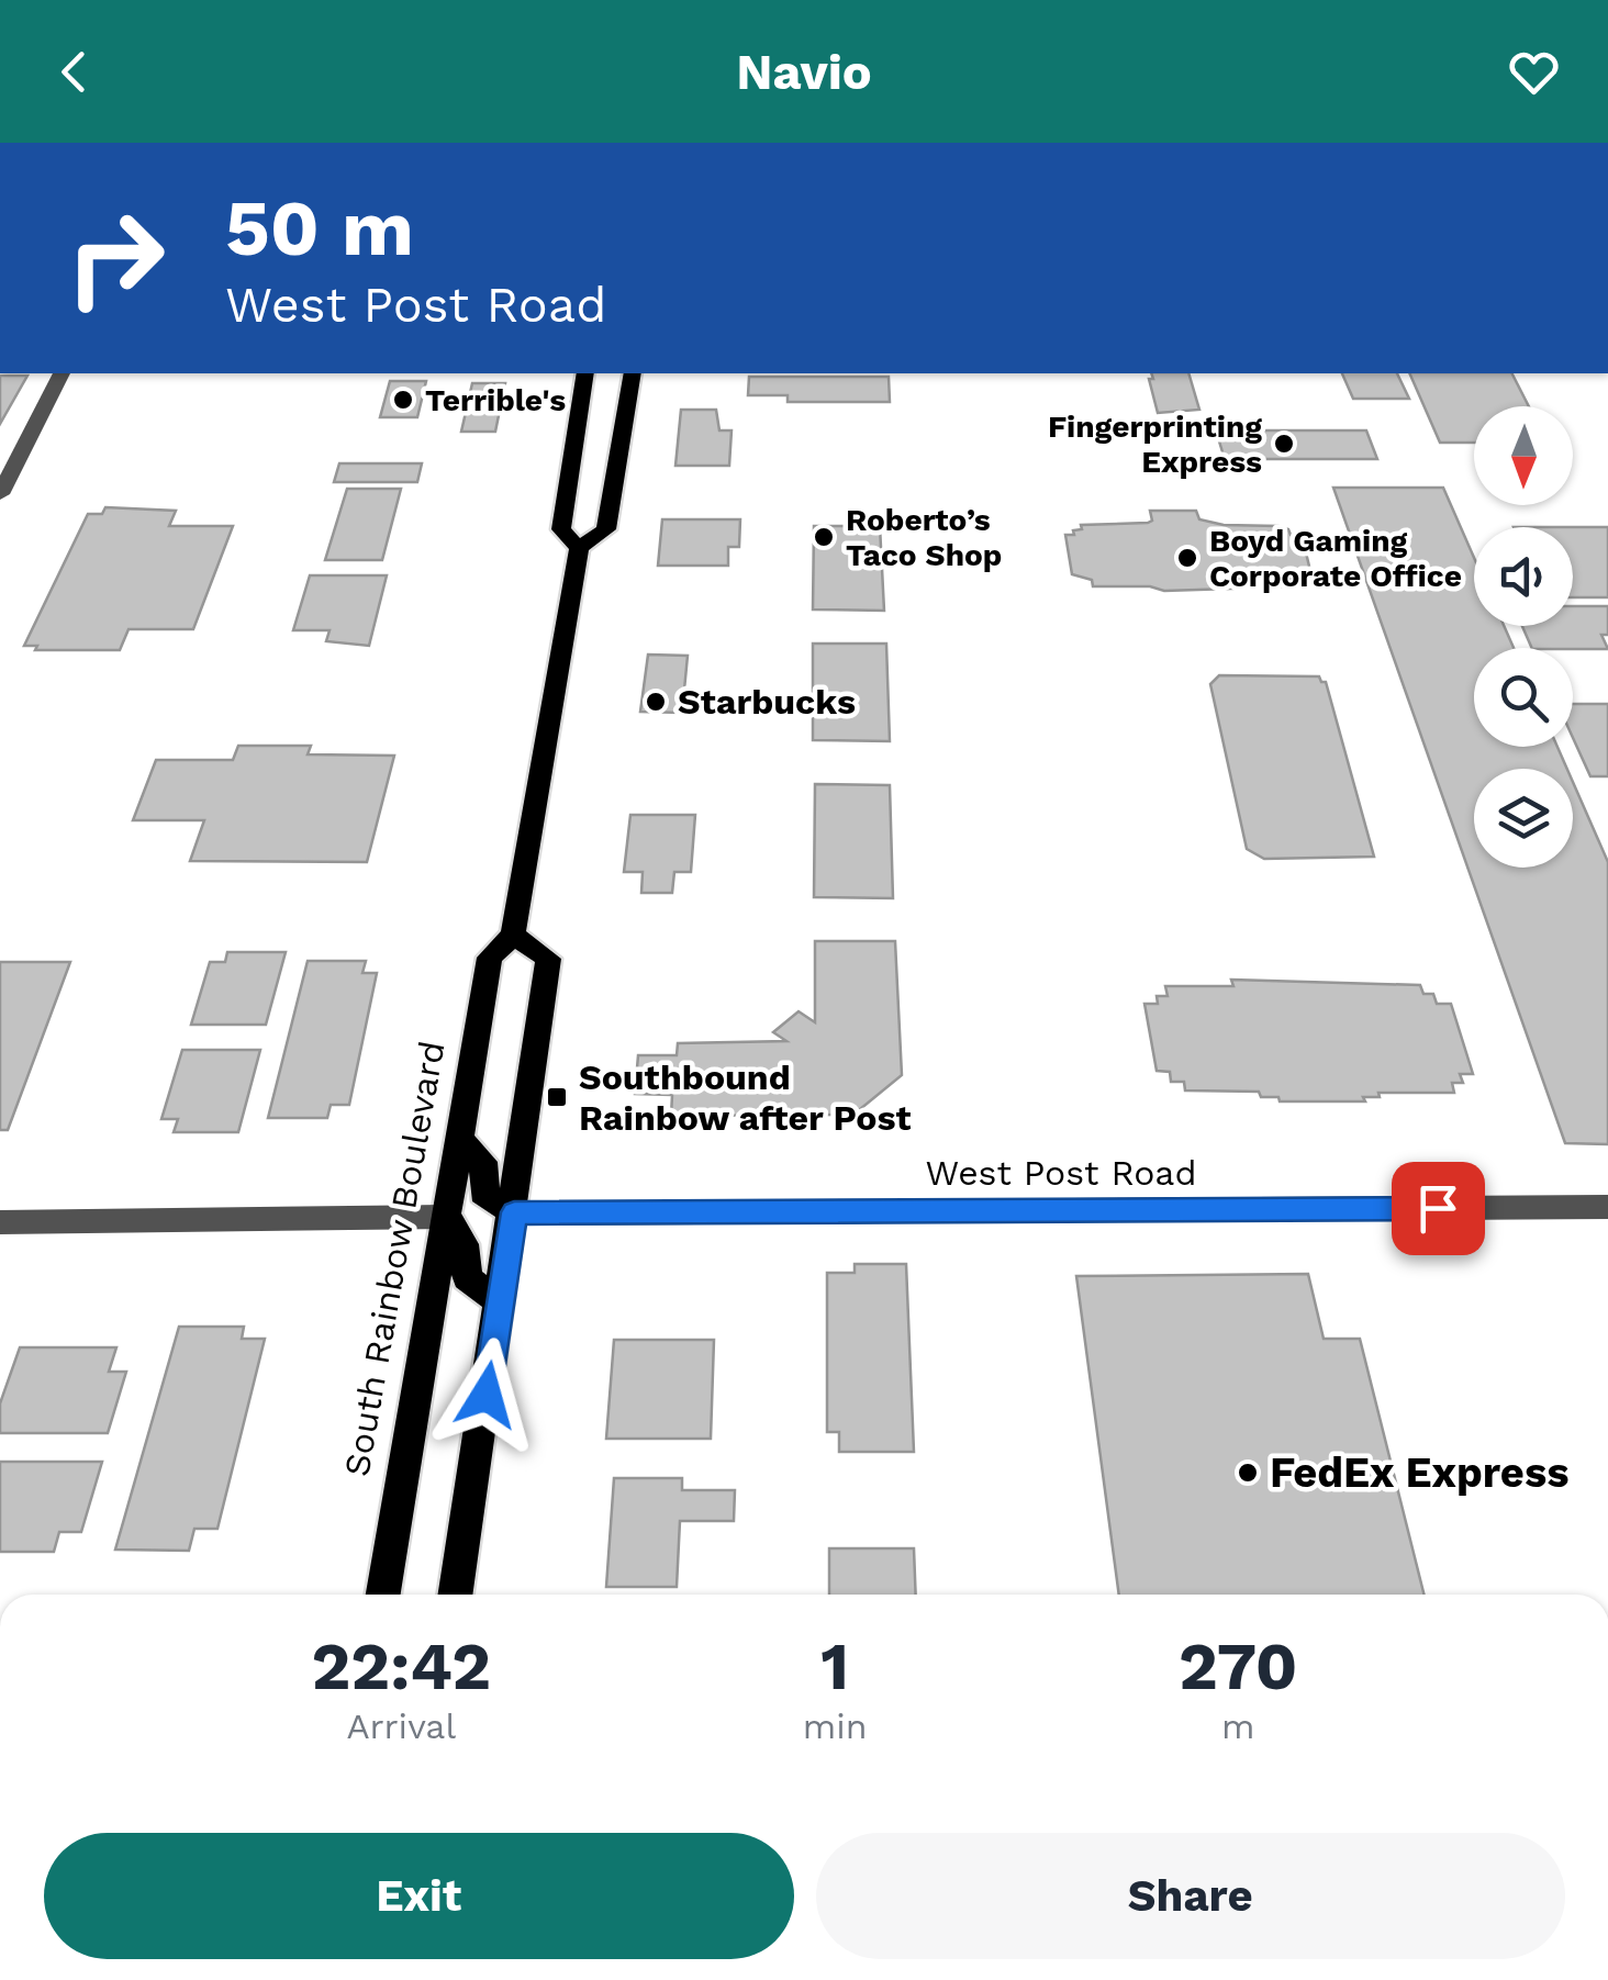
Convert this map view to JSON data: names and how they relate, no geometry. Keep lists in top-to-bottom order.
{
  "streets": {
    "main road": ["South Rainbow Boulevard"],
    "street": ["West Post Road"]
  },
  "places": {
    "other": [
      "Terrible's",
      "Fingerprinting Express",
      "Roberto’s Taco Shop",
      "Boyd Gaming Corporate Office",
      "Starbucks",
      "FedEx Express"
    ],
    "transit": ["Southbound Rainbow after Post"]
  },
  "north": "bottom",
  "page": {
    "header": "Navio",
    "turn": ["50 m", "West Post Road"],
    "eta": [
      "22:42",
      "Arrival",
      "1",
      "min",
      "270",
      "m"
    ],
    "buttons": ["Exit", "Share"]
  }
}
